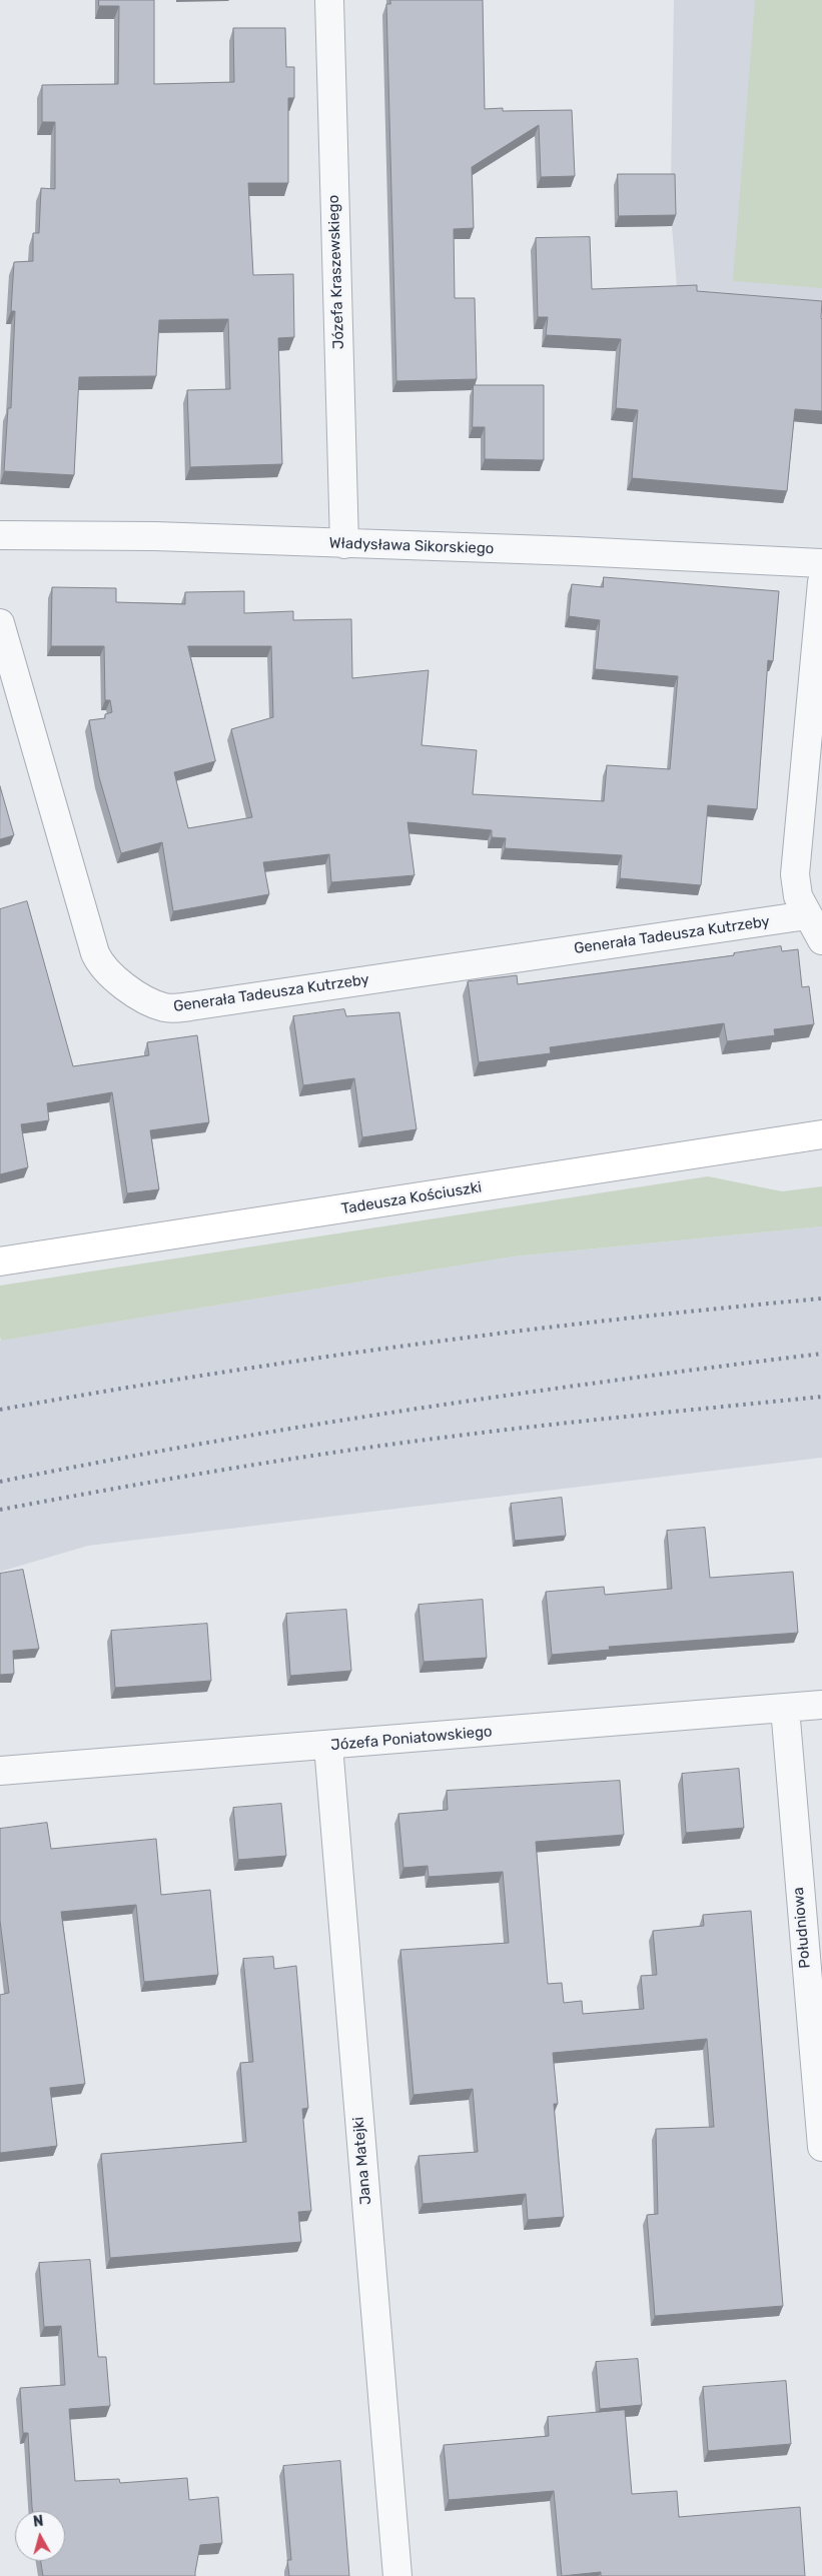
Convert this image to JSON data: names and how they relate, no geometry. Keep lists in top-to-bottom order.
{
  "streets": {
    "street": [
      "Józefa Kraszewskiego",
      "Władysława Sikorskiego",
      "Generała Tadeusza Kutrzeby",
      "Tadeusza Kościuszki",
      "Józefa Poniatowskiego",
      "Południowa",
      "Jana Matejki"
    ]
  },
  "crossings": [
    ["Józefa Kraszewskiego", "Władysława Sikorskiego"],
    ["Józefa Poniatowskiego", "Południowa"],
    ["Józefa Poniatowskiego", "Jana Matejki"]
  ],
  "north": "top"
}
